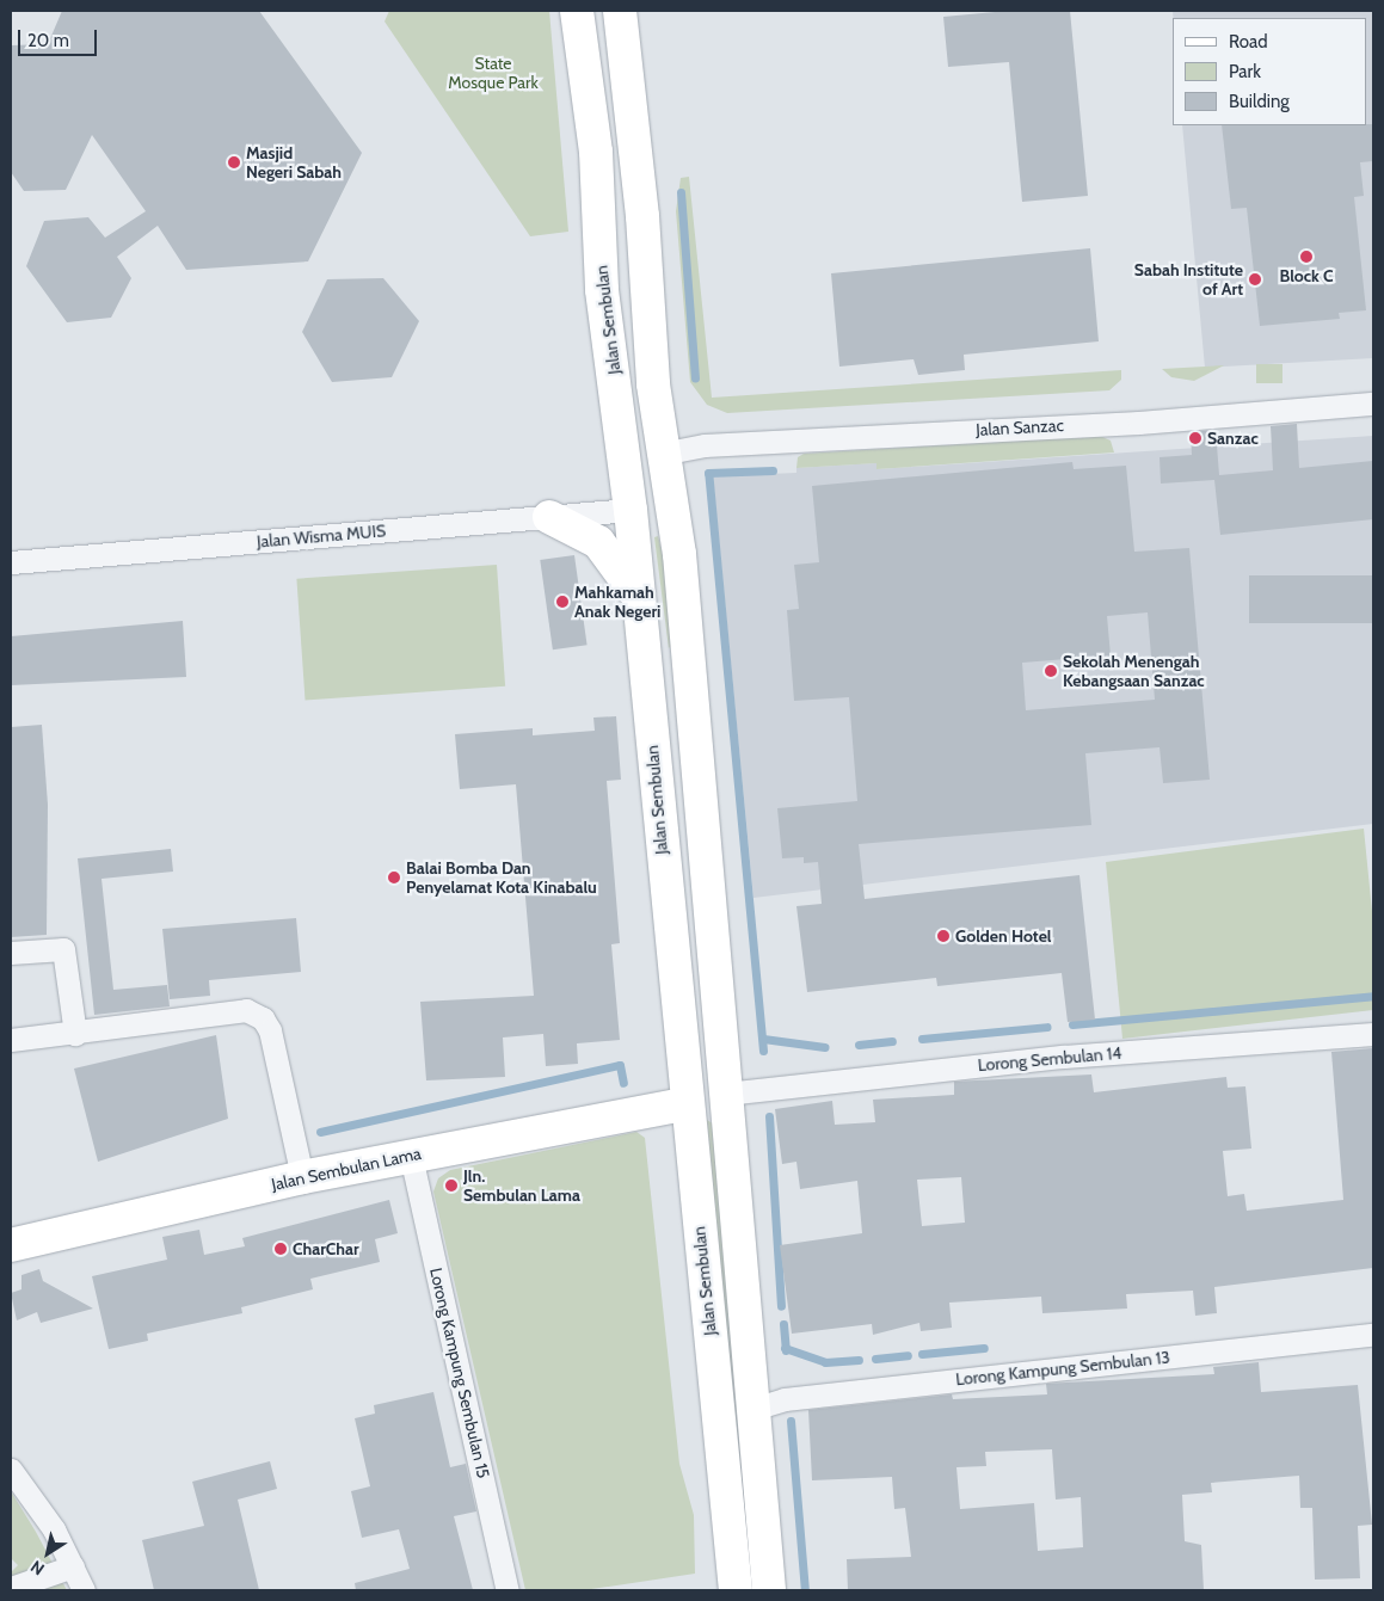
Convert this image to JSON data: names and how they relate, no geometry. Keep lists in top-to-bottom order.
{
  "streets": {
    "main road": ["Jalan Sembulan", "Jalan Sembulan Lama"],
    "street": [
      "Jalan Sanzac",
      "Jalan Wisma MUIS",
      "Lorong Sembulan 14",
      "Lorong Kampung Sembulan 13",
      "Lorong Kampung Sembulan 15"
    ]
  },
  "crossings": [
    ["Jalan Sembulan", "Jalan Wisma MUIS"],
    ["Jalan Sembulan", "Jalan Sembulan Lama"],
    ["Jalan Sembulan Lama", "Lorong Kampung Sembulan 15"]
  ],
  "parks": ["State Mosque Park"],
  "places": [
    "Masjid Negeri Sabah",
    "Block C",
    "Sabah Institute of Art",
    "Sanzac",
    "Mahkamah Anak Negeri",
    "Sekolah Menengah Kebangsaan Sanzac",
    "Balai Bomba Dan Penyelamat Kota Kinabalu",
    "Golden Hotel",
    "Jln. Sembulan Lama",
    "CharChar"
  ],
  "legend": ["Road", "Park", "Building"],
  "scale_bar": "20 m",
  "north": "bottom left"
}
